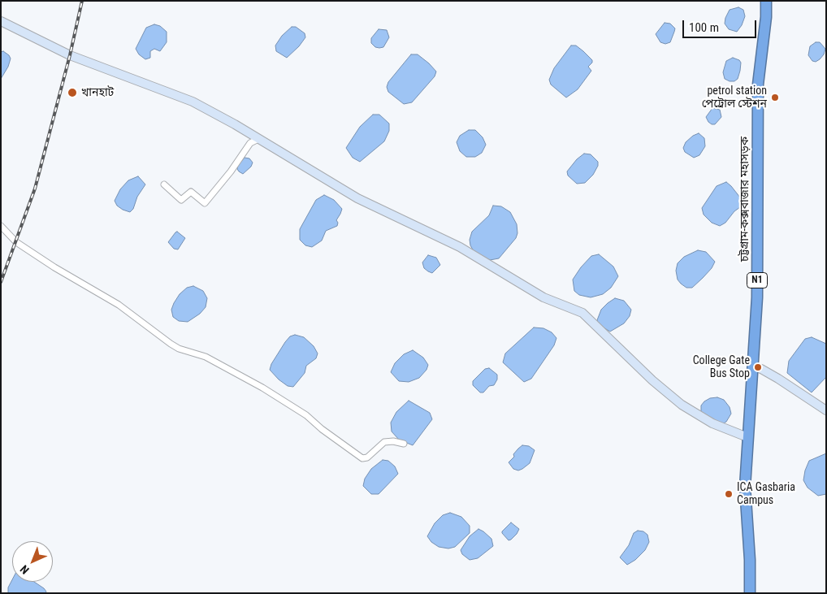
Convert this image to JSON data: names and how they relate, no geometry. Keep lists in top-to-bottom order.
{
  "streets": {
    "highway": ["চট্টগ্রাম-কক্সবাজার মহাসড়ক", "N1"]
  },
  "places": [
    "খানহাট",
    "petrol station পেট্রোল স্টেশন",
    "College Gate Bus Stop",
    "ICA Gasbaria Campus"
  ],
  "scale_bar": "100 m",
  "north": "bottom left"
}
